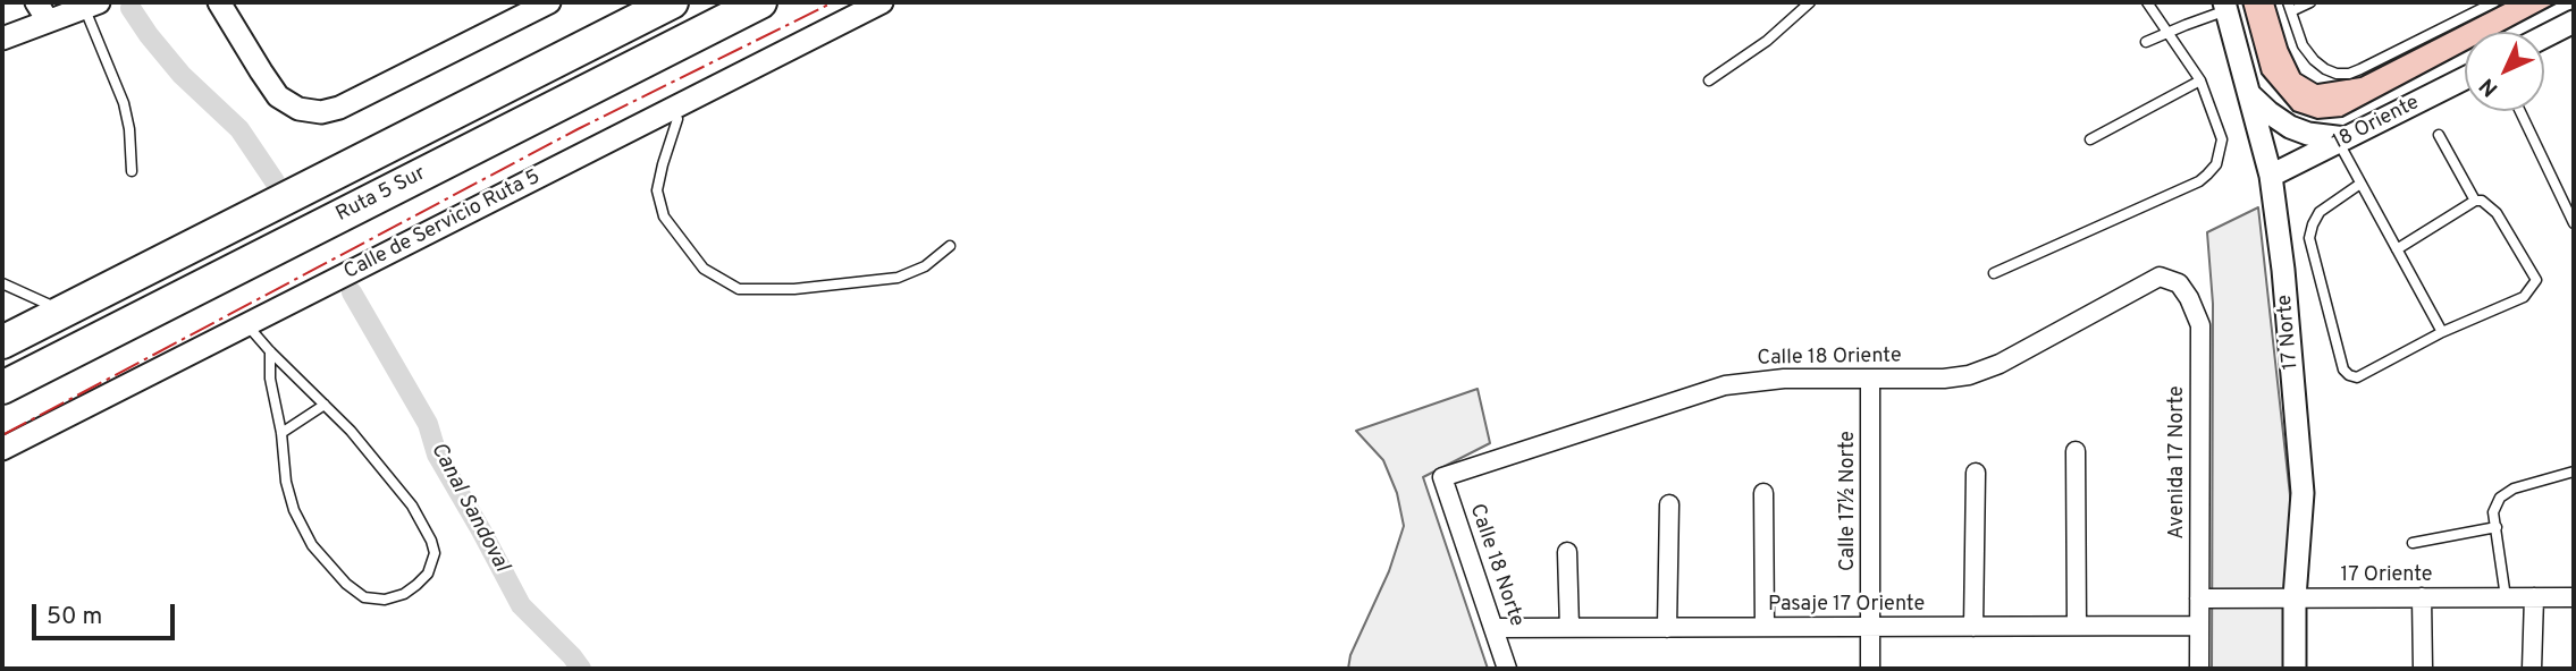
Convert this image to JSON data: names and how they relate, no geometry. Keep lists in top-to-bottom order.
{
  "streets": {
    "highway": ["Ruta 5 Sur"],
    "street": [
      "18 Oriente",
      "Calle de Servicio Ruta 5",
      "17 Norte",
      "Calle 18 Oriente",
      "Avenida 17 Norte",
      "Calle 17½ Norte",
      "Calle 18 Norte",
      "17 Oriente",
      "Pasaje 17 Oriente"
    ]
  },
  "crossings": [
    ["18 Oriente", "17 Norte"],
    ["17 Norte", "17 Oriente"],
    ["Calle 18 Oriente", "Avenida 17 Norte"],
    ["Calle 18 Oriente", "Calle 17½ Norte"],
    ["Calle 18 Oriente", "Calle 18 Norte"],
    ["Avenida 17 Norte", "17 Oriente"],
    ["Avenida 17 Norte", "Pasaje 17 Oriente"],
    ["Calle 17½ Norte", "Pasaje 17 Oriente"],
    ["Calle 18 Norte", "Pasaje 17 Oriente"]
  ],
  "water": ["Canal Sandoval"],
  "scale_bar": "50 m",
  "north": "bottom left"
}
